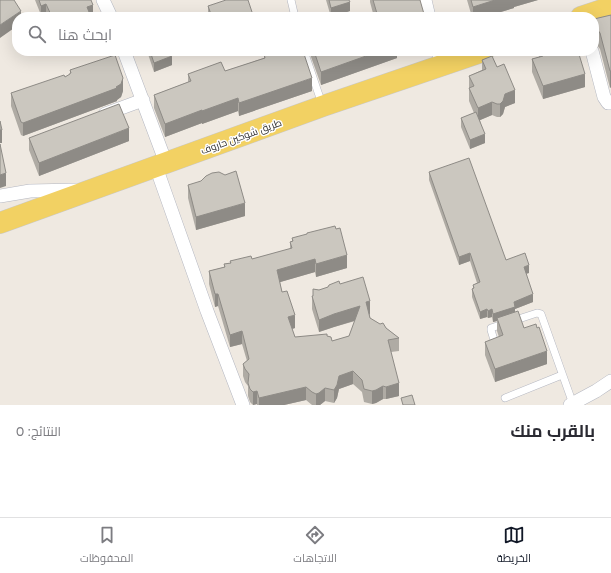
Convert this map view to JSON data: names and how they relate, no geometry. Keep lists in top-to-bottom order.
{
  "streets": {
    "main road": ["طريق شوكين حاروف"]
  },
  "page": {
    "search": "ابحث هنا",
    "heading": ["بالقرب منك", "النتائج: 0"],
    "nav": ["الخريطة", "الاتجاهات", "المحفوظات"]
  }
}
